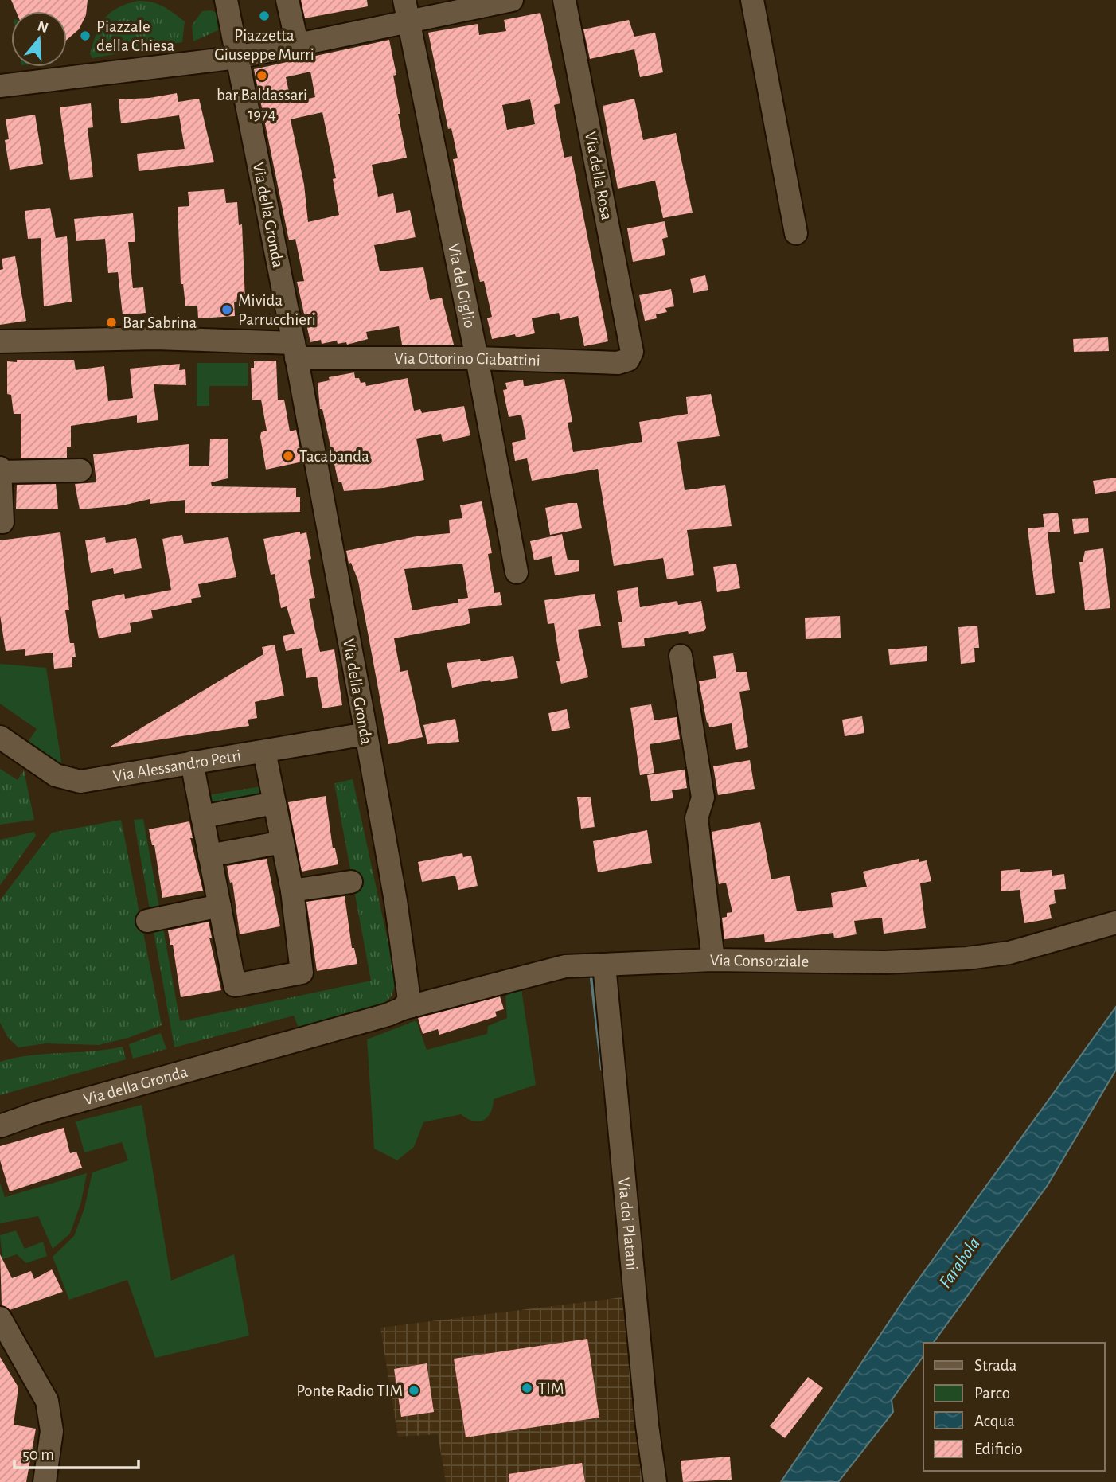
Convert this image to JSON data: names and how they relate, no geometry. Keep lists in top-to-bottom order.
{
  "streets": {
    "street": [
      "Via della Rosa",
      "Via della Gronda",
      "Via del Giglio",
      "Via Ottorino Ciabattini",
      "Via Alessandro Petri",
      "Via Consorziale",
      "Via dei Platani"
    ]
  },
  "crossings": [
    ["Via della Rosa", "Via Ottorino Ciabattini"],
    ["Via della Gronda", "Via Ottorino Ciabattini"],
    ["Via della Gronda", "Via Alessandro Petri"],
    ["Via della Gronda", "Via Consorziale"],
    ["Via del Giglio", "Via Ottorino Ciabattini"],
    ["Via Consorziale", "Via dei Platani"]
  ],
  "water": ["Farabola"],
  "places": [
    "Piazzetta Giuseppe Murri",
    "Piazzale della Chiesa",
    "bar Baldassari 1974",
    "Mivida Parrucchieri",
    "Bar Sabrina",
    "Tacabanda",
    "TIM",
    "Ponte Radio TIM"
  ],
  "legend": [
    "Strada",
    "Parco",
    "Acqua",
    "Edificio"
  ],
  "scale_bar": "50 m",
  "north": "top"
}
